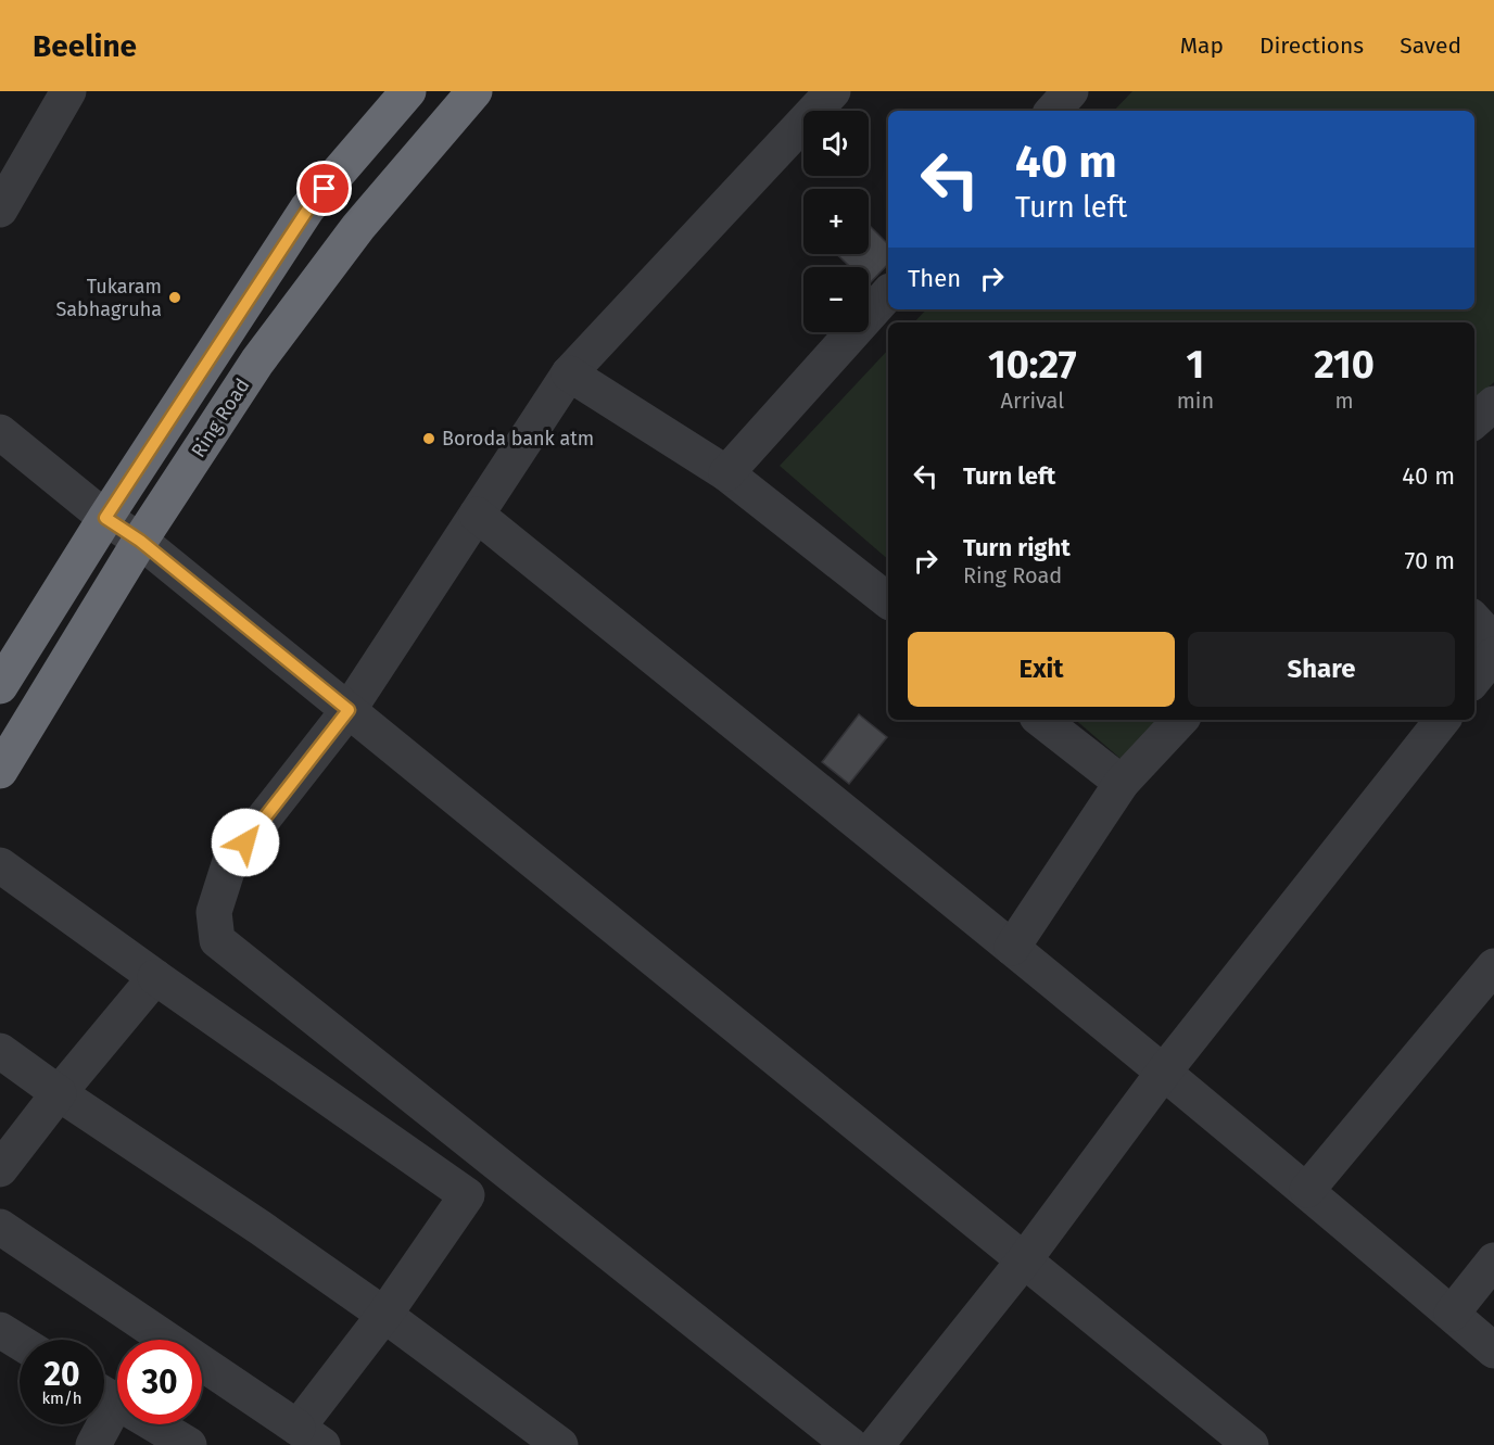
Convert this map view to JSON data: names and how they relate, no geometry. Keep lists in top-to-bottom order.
{
  "streets": {
    "highway": ["Ring Road"]
  },
  "places": ["Tukaram Sabhagruha", "Boroda bank atm"],
  "page": {
    "header": "Beeline",
    "nav": ["Map", "Directions", "Saved"],
    "map_buttons": ["+", "−"],
    "turn": ["40 m", "Turn left"],
    "then": "Then",
    "eta": [
      "10:27",
      "Arrival",
      "1",
      "min",
      "210",
      "m"
    ],
    "list": [
      {
        "name": "Turn left",
        "value": "40 m"
      },
      {
        "name": "Turn right",
        "note": "Ring Road",
        "value": "70 m"
      }
    ],
    "buttons": ["Exit", "Share"],
    "speed": "20 km/h",
    "limit": "30"
  }
}
